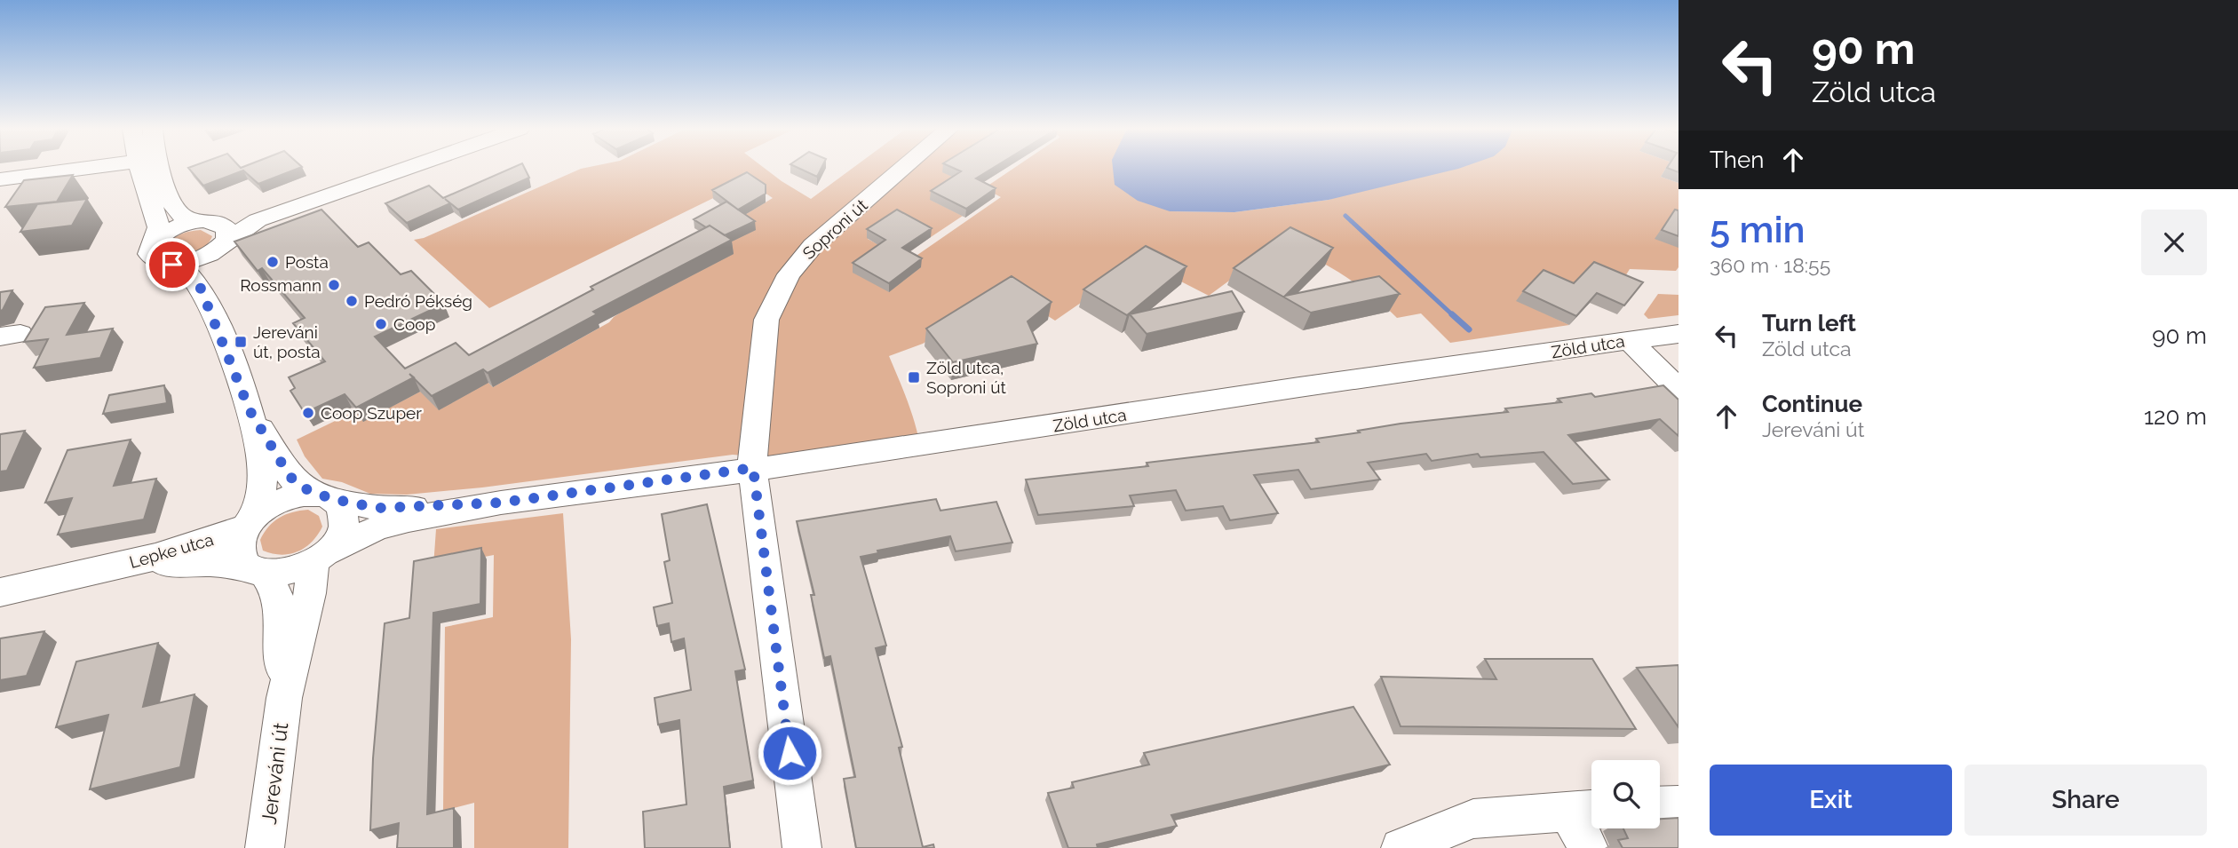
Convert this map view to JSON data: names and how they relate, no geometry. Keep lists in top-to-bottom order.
{
  "streets": {
    "street": [
      "Soproni út",
      "Zöld utca",
      "Lepke utca",
      "Jereváni út"
    ]
  },
  "crossings": [
    ["Soproni út", "Zöld utca"],
    ["Zöld utca", "Lepke utca"],
    ["Zöld utca", "Jereváni út"],
    ["Lepke utca", "Jereváni út"]
  ],
  "places": {
    "other": [
      "Posta",
      "Rossmann",
      "Pedró Pékség",
      "Coop",
      "Coop Szuper"
    ],
    "transit": ["Jereváni út, posta", "Zöld utca, Soproni út"]
  },
  "page": {
    "turn": ["90 m", "Zöld utca"],
    "then": "Then",
    "heading": ["5 min", "360 m · 18:55"],
    "list": [
      {
        "name": "Turn left",
        "note": "Zöld utca",
        "value": "90 m"
      },
      {
        "name": "Continue",
        "note": "Jereváni út",
        "value": "120 m"
      }
    ],
    "buttons": ["Exit", "Share"]
  }
}
